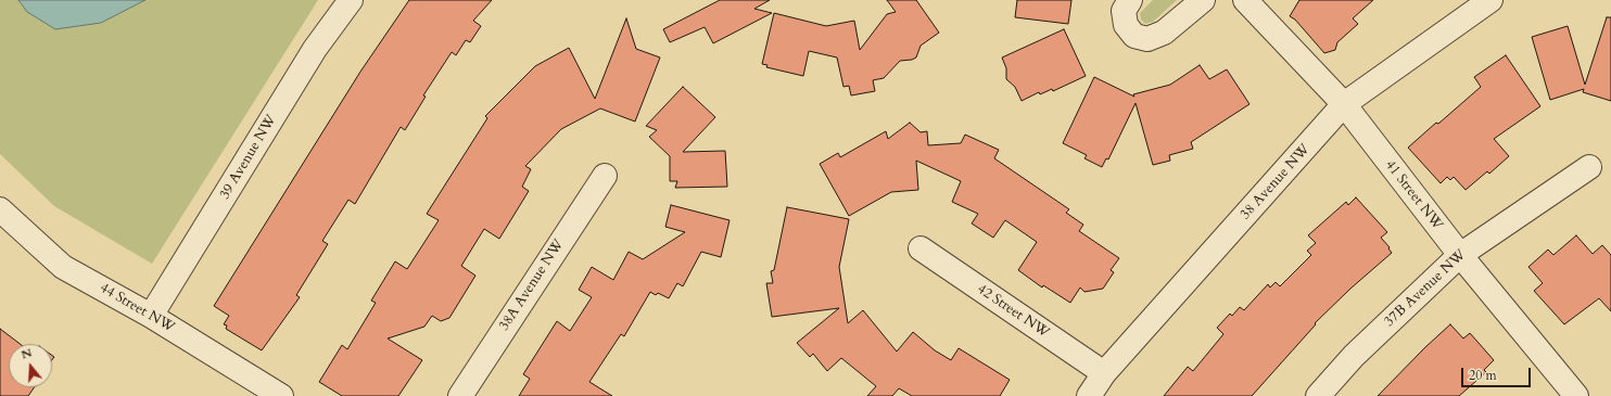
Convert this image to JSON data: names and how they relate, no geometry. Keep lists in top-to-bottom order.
{
  "streets": {
    "street": [
      "39 Avenue NW",
      "38 Avenue NW",
      "41 Street NW",
      "38A Avenue NW",
      "37B Avenue NW",
      "44 Street NW",
      "42 Street NW"
    ]
  },
  "crossings": [
    ["39 Avenue NW", "44 Street NW"],
    ["38 Avenue NW", "41 Street NW"],
    ["38 Avenue NW", "42 Street NW"],
    ["41 Street NW", "37B Avenue NW"]
  ],
  "scale_bar": "20 m",
  "north": "top"
}
